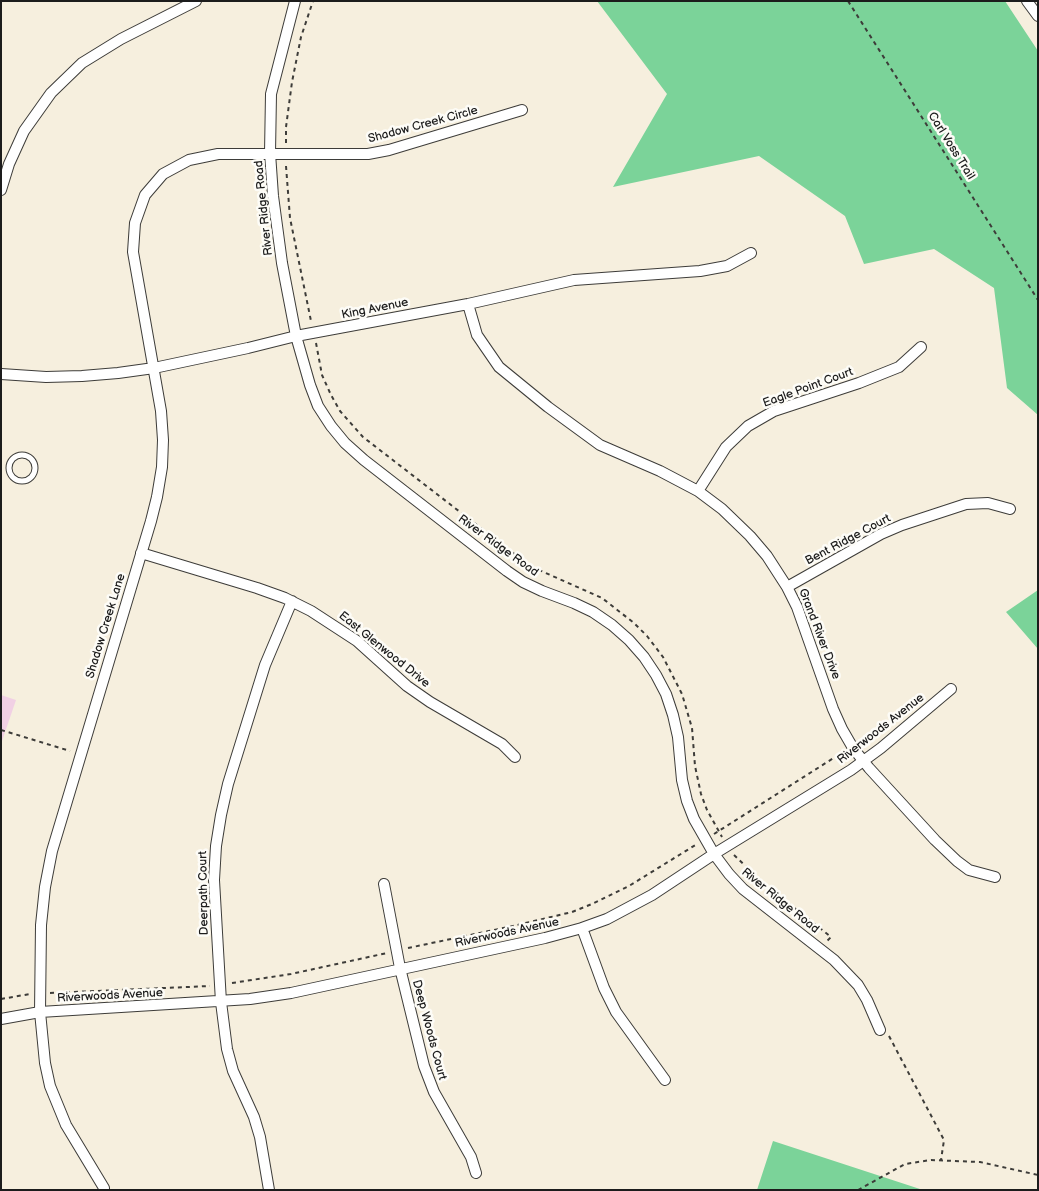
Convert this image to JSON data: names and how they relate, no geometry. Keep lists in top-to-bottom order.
{
  "streets": {
    "street": [
      "Shadow Creek Circle",
      "River Ridge Road",
      "King Avenue",
      "Eagle Point Court",
      "Bent Ridge Court",
      "Shadow Creek Lane",
      "Grand River Drive",
      "East Glenwood Drive",
      "Riverwoods Avenue",
      "Deerpath Court",
      "Deep Woods Court"
    ],
    "path": ["Carl Voss Trail"]
  },
  "crossings": [
    ["Shadow Creek Circle", "River Ridge Road"],
    ["Shadow Creek Circle", "Shadow Creek Lane"],
    ["River Ridge Road", "King Avenue"],
    ["River Ridge Road", "Shadow Creek Lane"],
    ["River Ridge Road", "Riverwoods Avenue"],
    ["King Avenue", "Shadow Creek Lane"],
    ["King Avenue", "Grand River Drive"],
    ["Eagle Point Court", "Grand River Drive"],
    ["Bent Ridge Court", "Grand River Drive"],
    ["Shadow Creek Lane", "East Glenwood Drive"],
    ["Shadow Creek Lane", "Riverwoods Avenue"],
    ["Grand River Drive", "Riverwoods Avenue"],
    ["East Glenwood Drive", "Deerpath Court"],
    ["Riverwoods Avenue", "Deerpath Court"],
    ["Riverwoods Avenue", "Deep Woods Court"]
  ]
}
